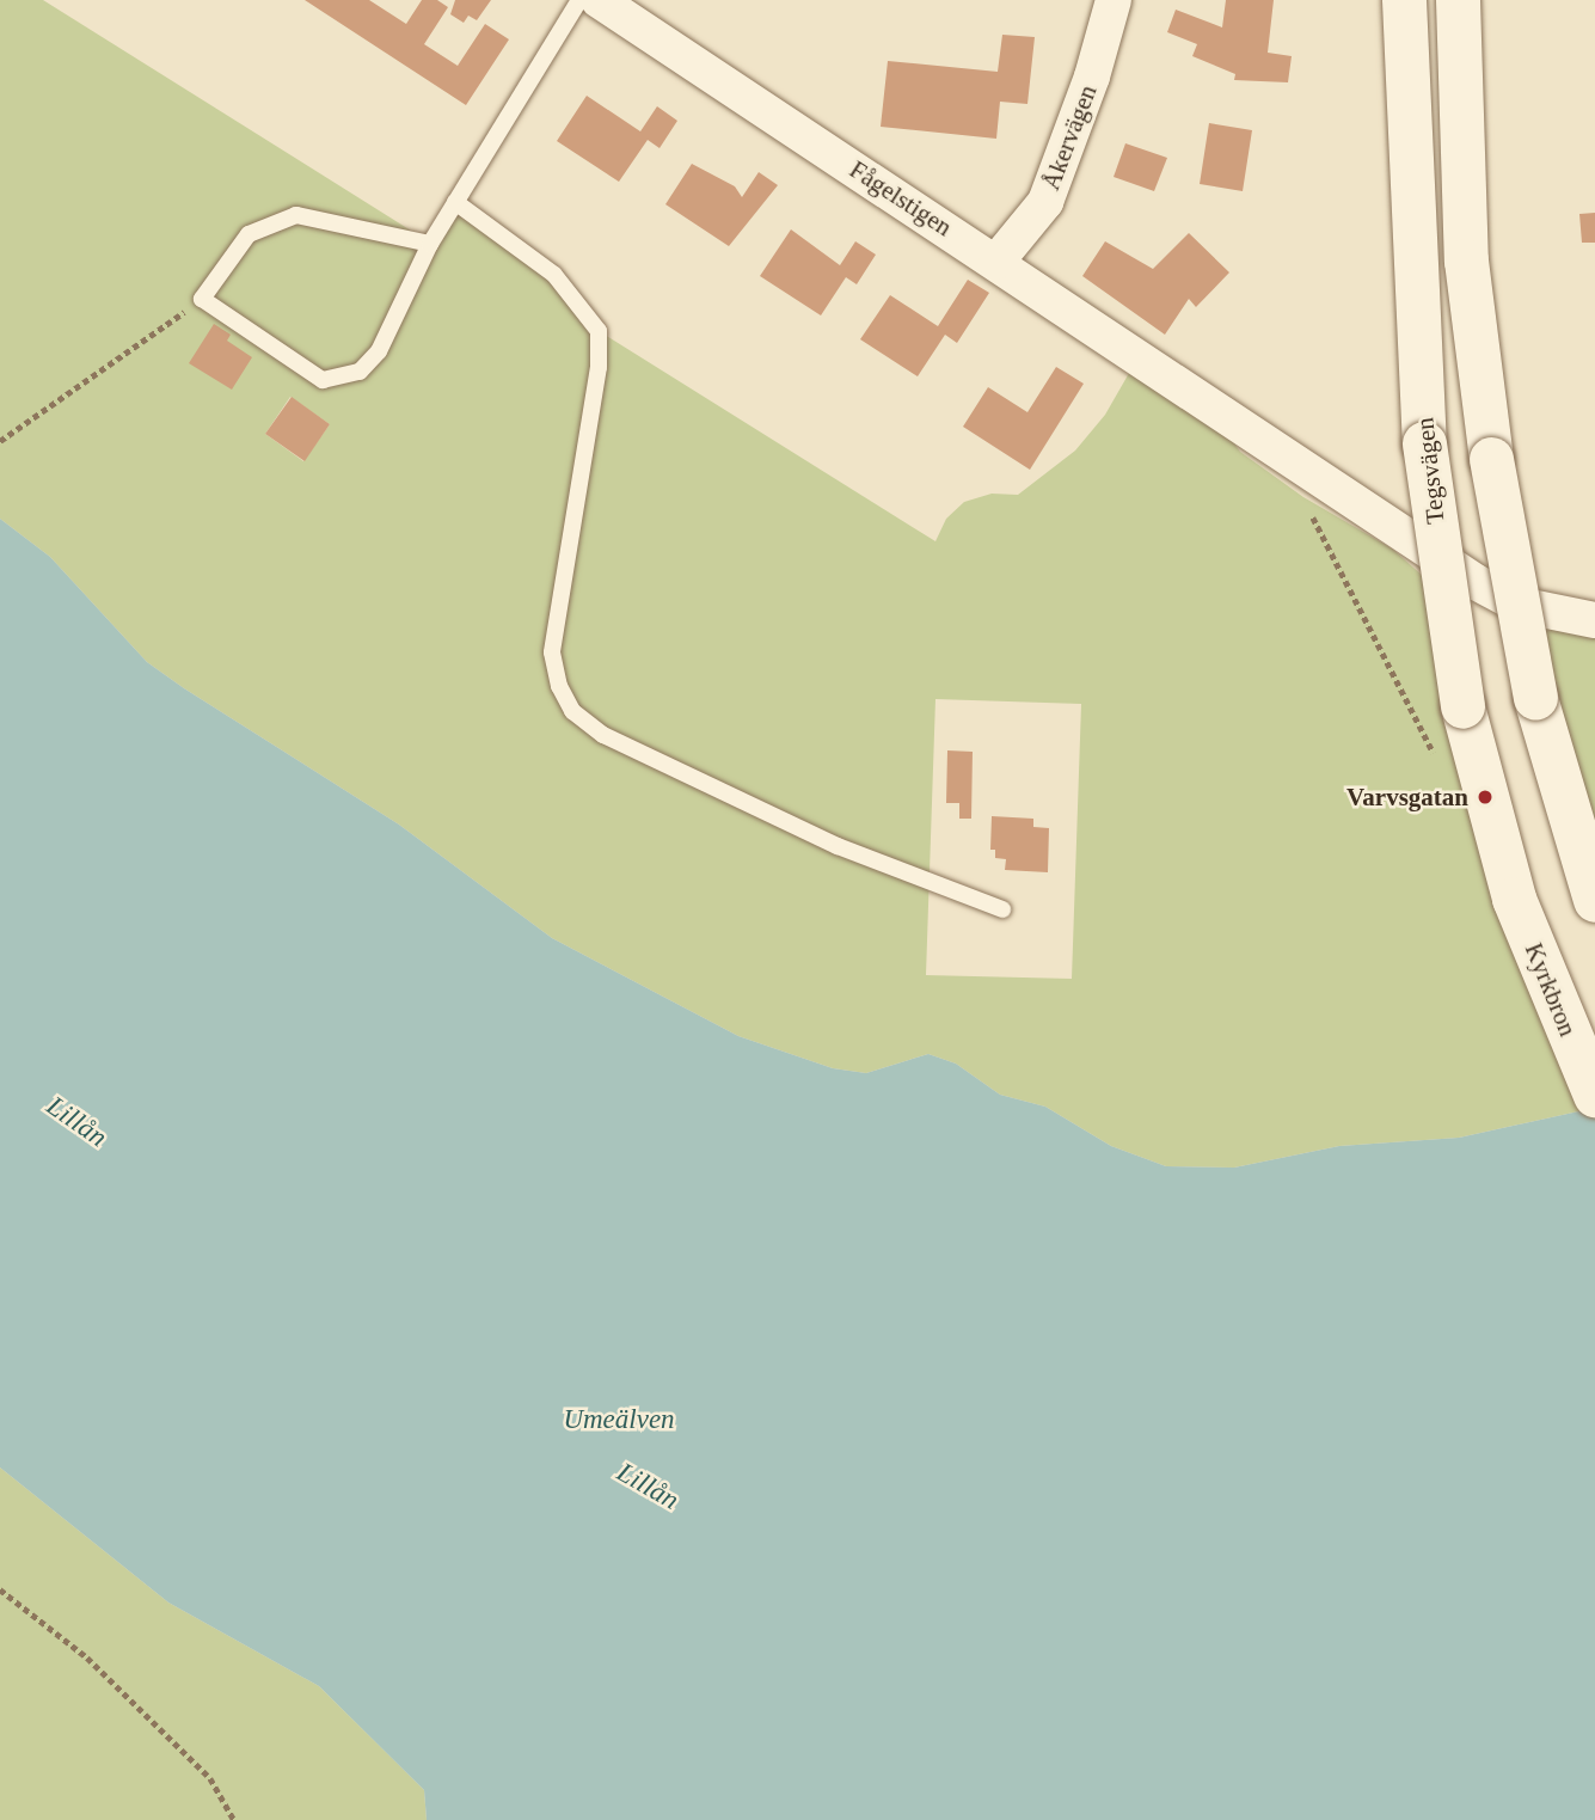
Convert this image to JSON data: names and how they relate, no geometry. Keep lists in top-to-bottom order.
{
  "streets": {
    "street": [
      "Åkervägen",
      "Fågelstigen",
      "Tegsvägen",
      "Kyrkbron"
    ]
  },
  "crossings": [
    ["Åkervägen", "Fågelstigen"],
    ["Tegsvägen", "Kyrkbron"]
  ],
  "water": ["Lillån", "Umeälven"],
  "places": ["Varvsgatan"]
}
